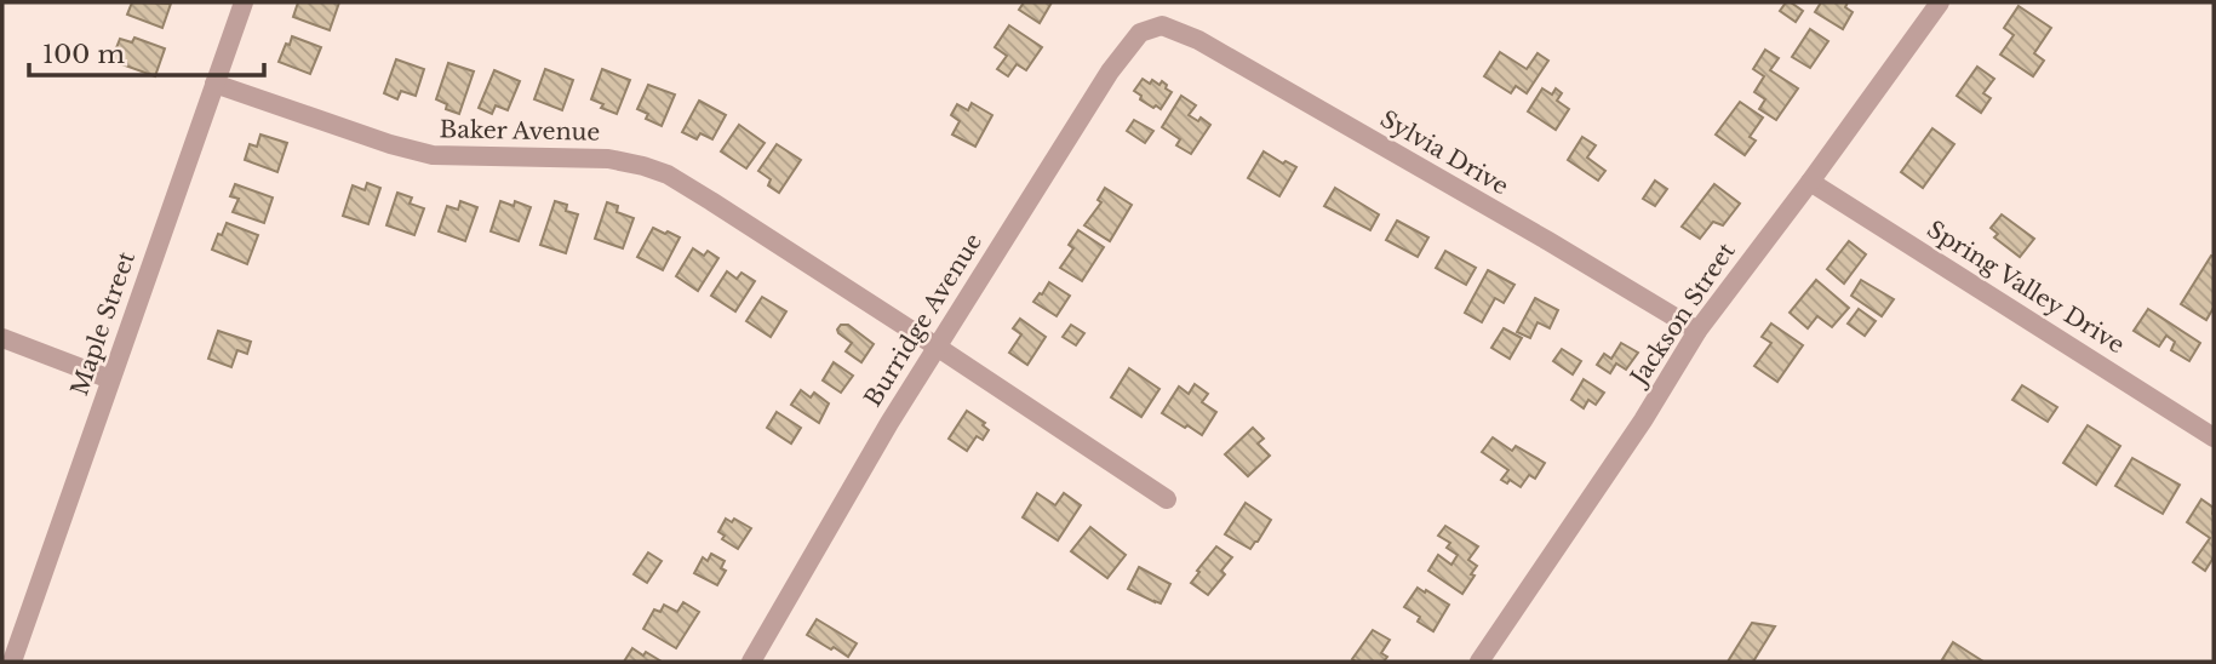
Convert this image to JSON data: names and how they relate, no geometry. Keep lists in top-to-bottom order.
{
  "streets": {
    "street": [
      "Baker Avenue",
      "Sylvia Drive",
      "Spring Valley Drive",
      "Jackson Street",
      "Burridge Avenue",
      "Maple Street"
    ]
  },
  "crossings": [
    ["Baker Avenue", "Burridge Avenue"],
    ["Baker Avenue", "Maple Street"],
    ["Sylvia Drive", "Jackson Street"],
    ["Sylvia Drive", "Burridge Avenue"],
    ["Spring Valley Drive", "Jackson Street"]
  ],
  "scale_bar": "100 m"
}
